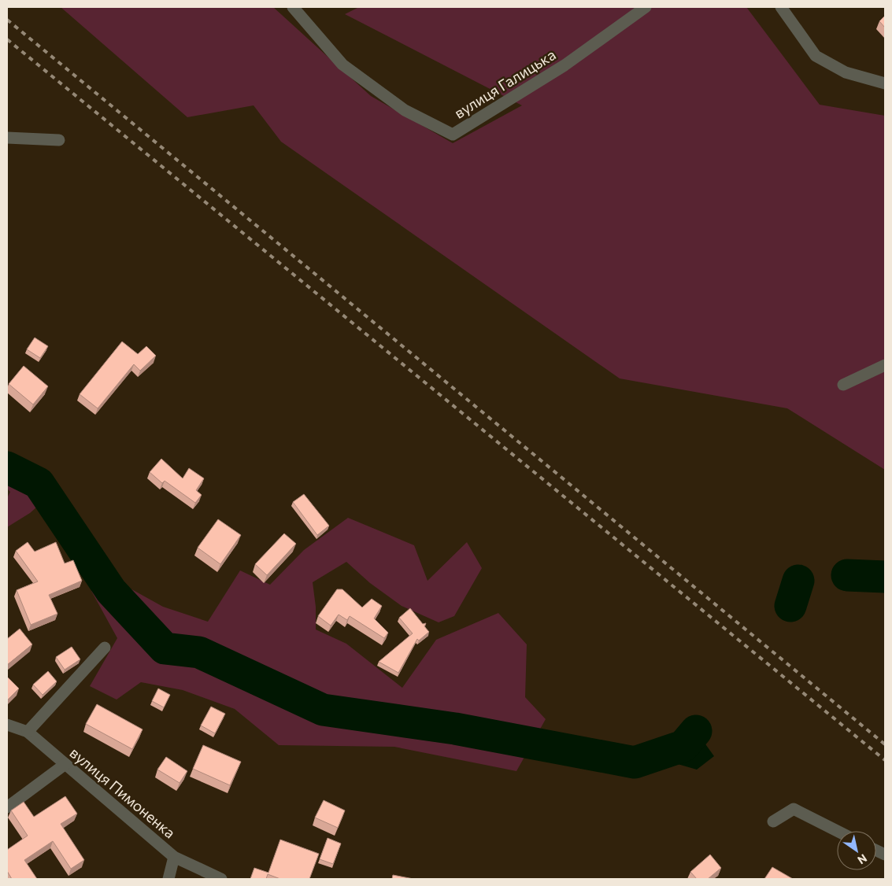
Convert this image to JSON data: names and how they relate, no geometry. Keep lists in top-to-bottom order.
{
  "streets": {
    "street": ["вулиця Галицька", "вулиця Пимоненка"]
  },
  "north": "bottom right"
}
